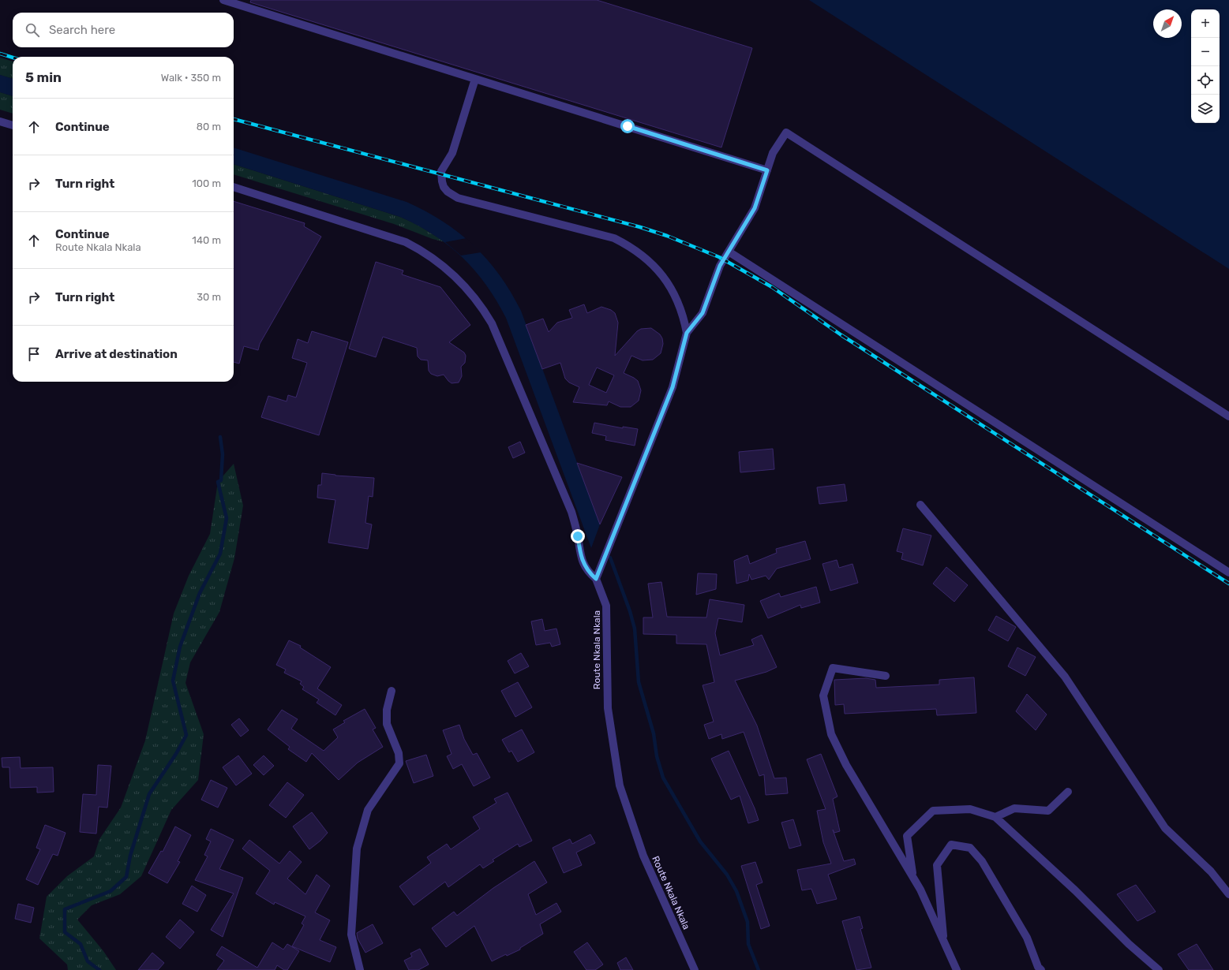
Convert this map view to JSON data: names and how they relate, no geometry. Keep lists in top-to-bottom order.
{
  "streets": {
    "street": ["Route Nkala Nkala"]
  },
  "north": "top right",
  "page": {
    "map_buttons": ["+", "−"],
    "search": "Search here",
    "heading": ["5 min", "Walk · 350 m"],
    "list": [
      ["Continue", "80 m"],
      ["Turn right", "100 m"],
      ["Continue", "Route Nkala Nkala", "140 m"],
      ["Turn right", "30 m"],
      "Arrive at destination"
    ]
  }
}
